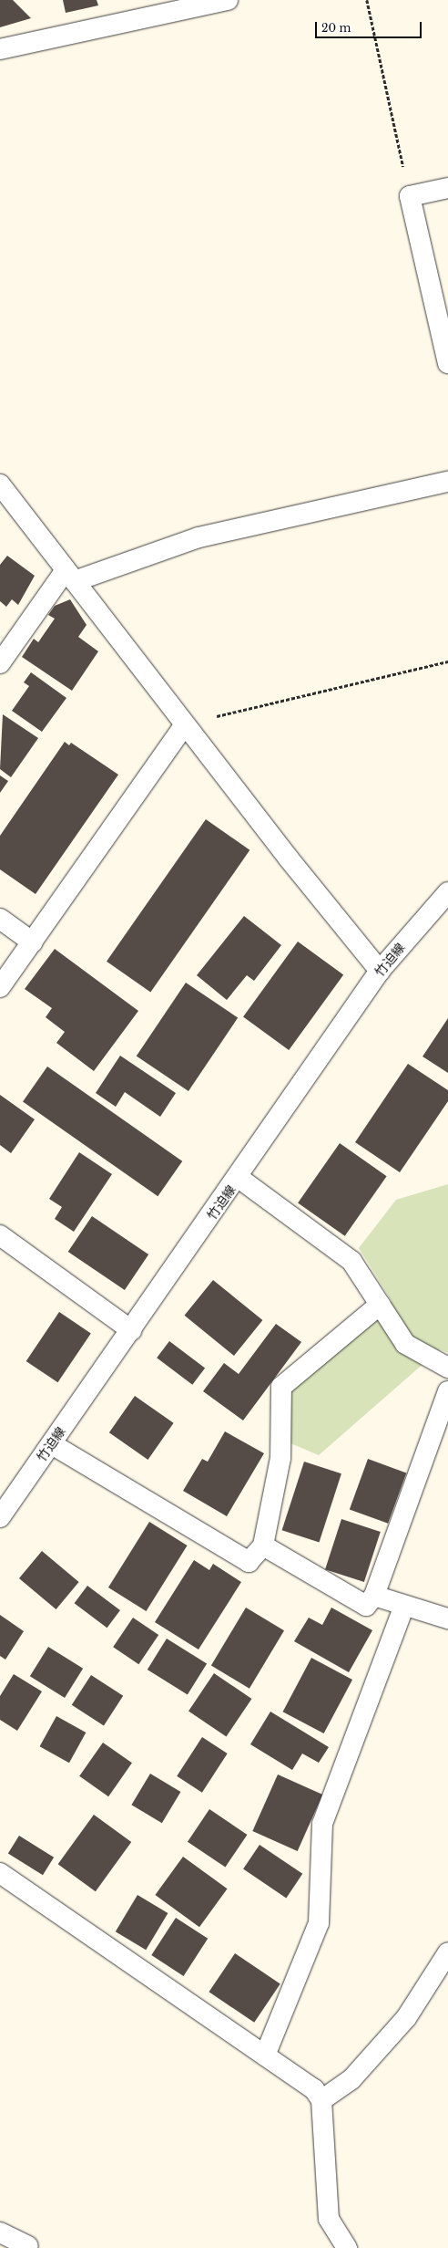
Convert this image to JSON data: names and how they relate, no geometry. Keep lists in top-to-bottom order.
{
  "streets": {
    "street": ["竹迫線"]
  },
  "scale_bar": "20 m"
}
